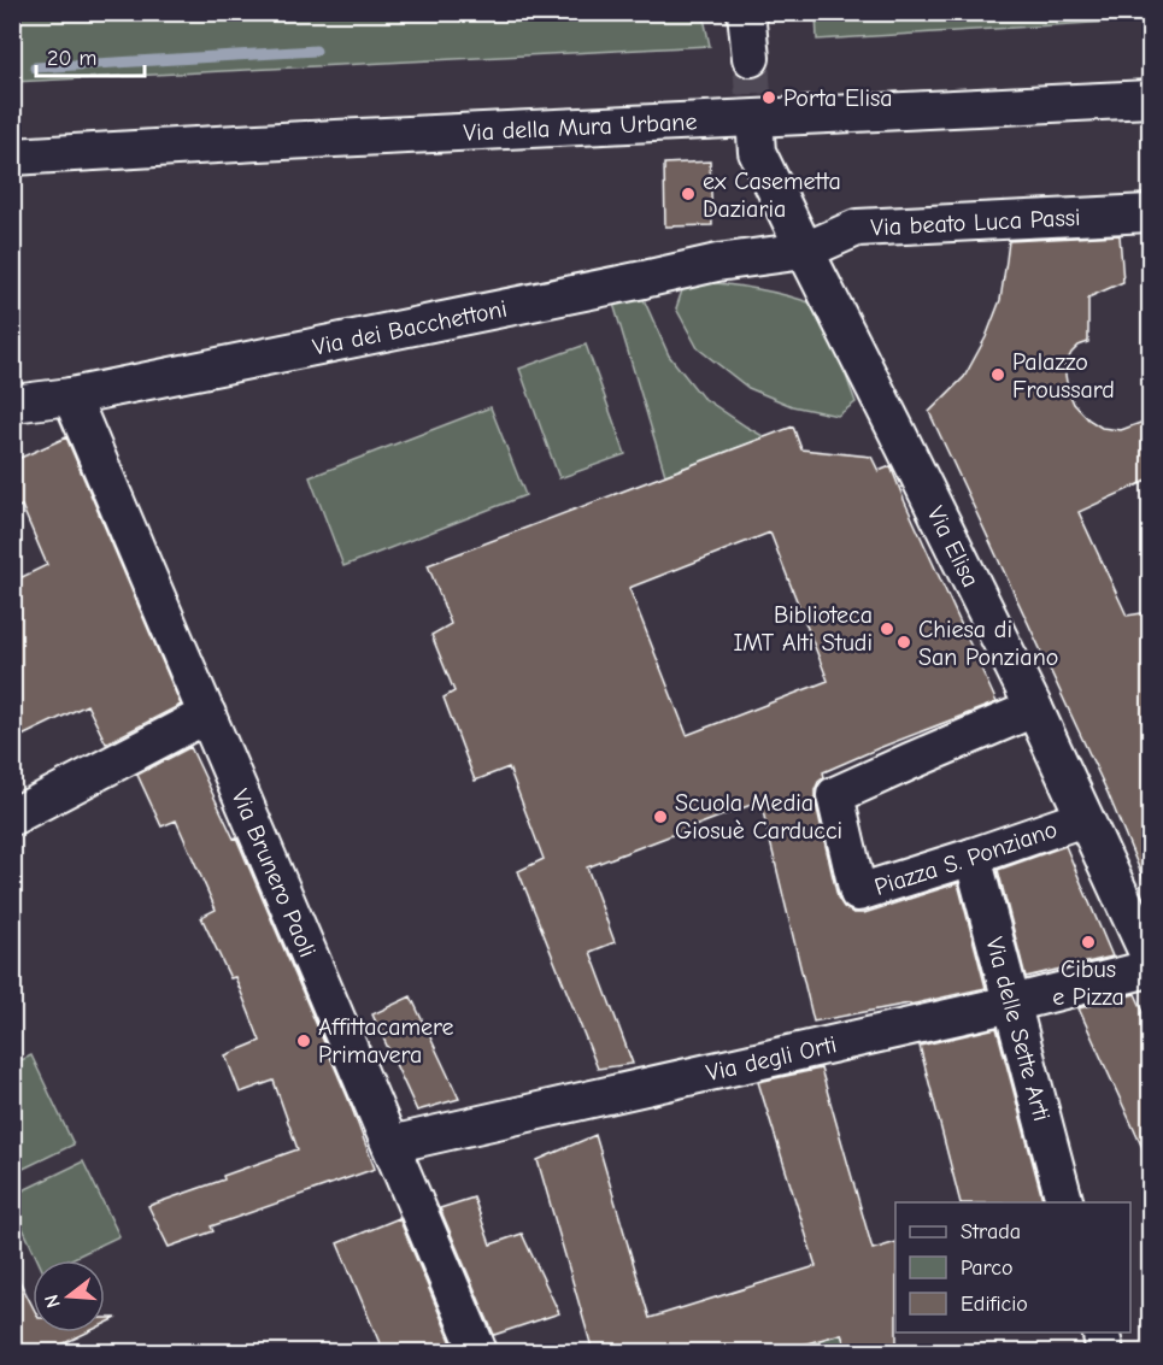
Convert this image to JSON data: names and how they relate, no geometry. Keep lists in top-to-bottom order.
{
  "streets": {
    "street": [
      "Via della Mura Urbane",
      "Via beato Luca Passi",
      "Via dei Bacchettoni",
      "Via Elisa",
      "Piazza S. Ponziano",
      "Via Brunero Paoli",
      "Via delle Sette Arti",
      "Via degli Orti"
    ]
  },
  "crossings": [
    ["Via beato Luca Passi", "Via dei Bacchettoni"],
    ["Via beato Luca Passi", "Via Elisa"],
    ["Via dei Bacchettoni", "Via Elisa"],
    ["Via dei Bacchettoni", "Via Brunero Paoli"],
    ["Via Elisa", "Piazza S. Ponziano"],
    ["Piazza S. Ponziano", "Via delle Sette Arti"],
    ["Via Brunero Paoli", "Via degli Orti"],
    ["Via delle Sette Arti", "Via degli Orti"]
  ],
  "places": [
    "Porta Elisa",
    "ex Casemetta Daziaria",
    "Palazzo Froussard",
    "Biblioteca IMT Alti Studi",
    "Chiesa di San Ponziano",
    "Scuola Media Giosuè Carducci",
    "Cibus e Pizza",
    "Affittacamere Primavera"
  ],
  "legend": ["Strada", "Parco", "Edificio"],
  "scale_bar": "20 m",
  "north": "left"
}
